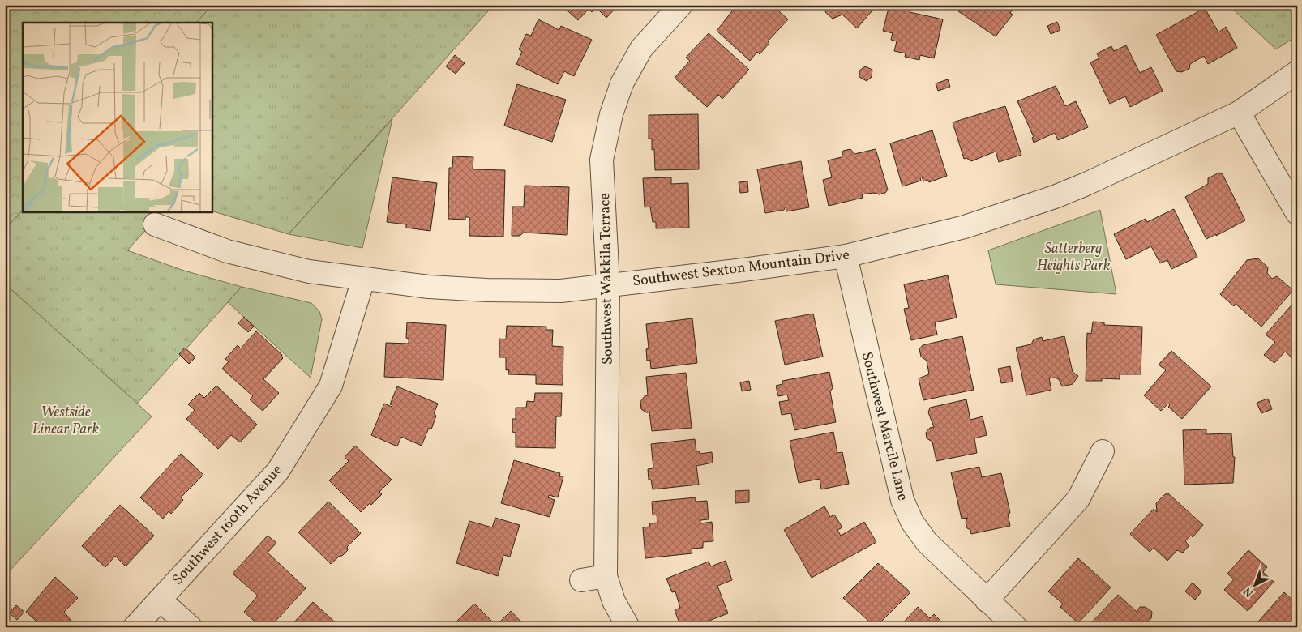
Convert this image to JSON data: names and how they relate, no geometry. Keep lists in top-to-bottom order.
{
  "streets": {
    "street": [
      "Southwest Sexton Mountain Drive",
      "Southwest Wakkila Terrace",
      "Southwest Marcile Lane",
      "Southwest 160th Avenue"
    ]
  },
  "crossings": [
    ["Southwest Sexton Mountain Drive", "Southwest Wakkila Terrace"],
    ["Southwest Sexton Mountain Drive", "Southwest Marcile Lane"],
    ["Southwest Sexton Mountain Drive", "Southwest 160th Avenue"]
  ],
  "parks": ["Satterberg Heights Park", "Westside Linear Park"],
  "north": "bottom left"
}
